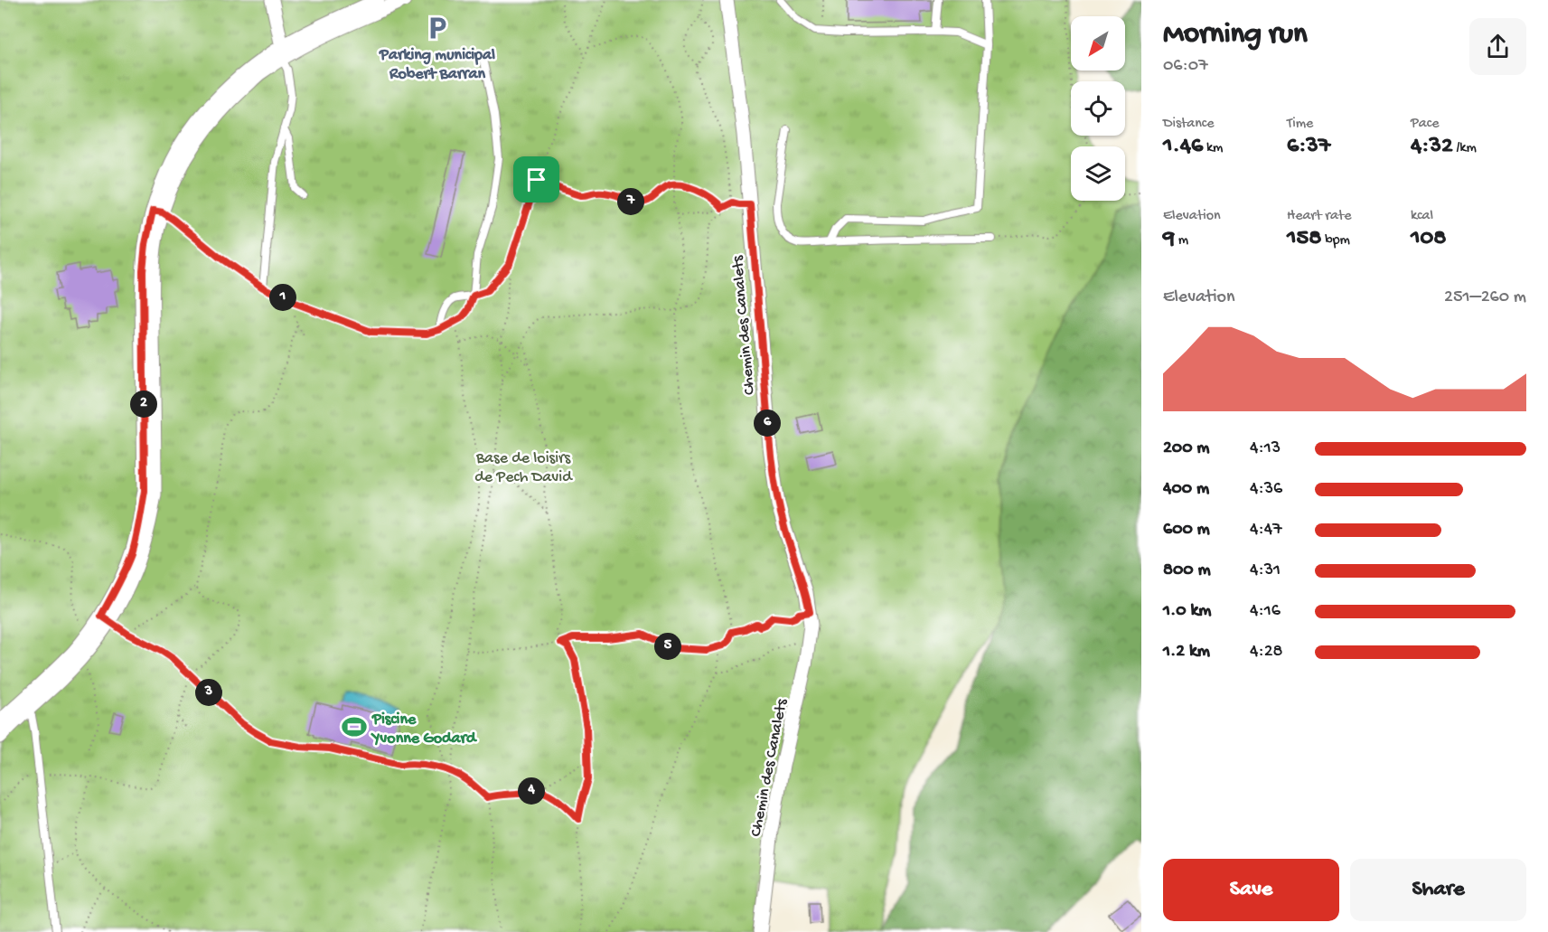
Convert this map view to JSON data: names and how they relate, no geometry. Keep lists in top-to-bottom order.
{
  "streets": {
    "street": ["Chemin des Canalets"]
  },
  "parks": ["Base de loisirs de Pech David"],
  "places": {
    "parking": ["Parking municipal Robert Barran"],
    "sports": ["Piscine Yvonne Godard"]
  },
  "north": "bottom left",
  "page": {
    "heading": ["Morning run", "06:07"],
    "stats": [
      ["Distance", "1.46 km"],
      ["Time", "6:37"],
      ["Pace", "4:32 /km"],
      ["Elevation", "9 m"],
      ["Heart rate", "158 bpm"],
      ["kcal", "108"]
    ],
    "pins": [
      "7",
      "1",
      "2",
      "6",
      "5",
      "3",
      "4"
    ],
    "chart": ["Elevation", "251–260 m"],
    "list": [
      {
        "name": "200 m",
        "note": "4:13"
      },
      {
        "name": "400 m",
        "note": "4:36"
      },
      {
        "name": "600 m",
        "note": "4:47"
      },
      {
        "name": "800 m",
        "note": "4:31"
      },
      {
        "name": "1.0 km",
        "note": "4:16"
      },
      {
        "name": "1.2 km",
        "note": "4:28"
      }
    ],
    "buttons": ["Save", "Share"]
  }
}
